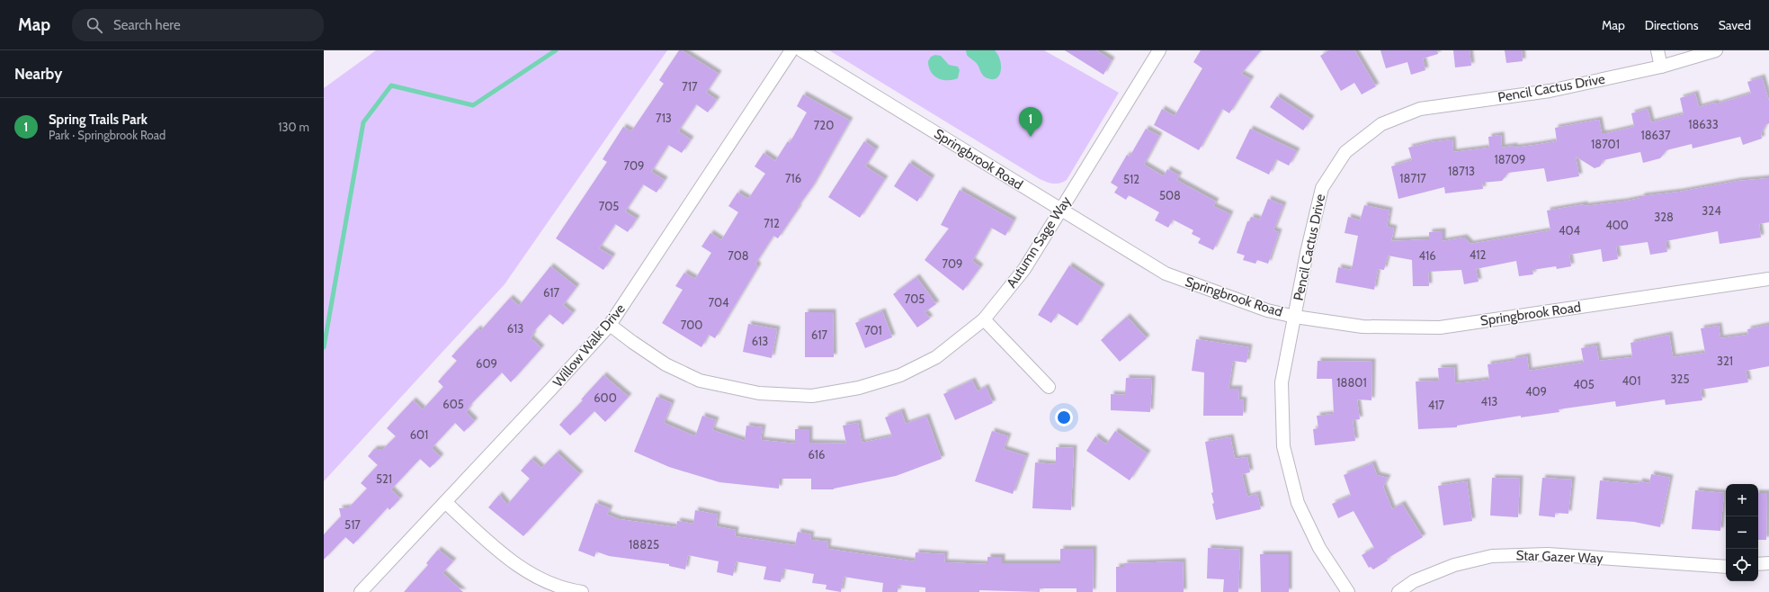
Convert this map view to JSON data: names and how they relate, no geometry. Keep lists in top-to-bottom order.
{
  "streets": {
    "street": [
      "Pencil Cactus Drive",
      "Springbrook Road",
      "Autumn Sage Way",
      "Willow Walk Drive",
      "Star Gazer Way"
    ]
  },
  "crossings": [
    ["Pencil Cactus Drive", "Springbrook Road"],
    ["Springbrook Road", "Autumn Sage Way"],
    ["Autumn Sage Way", "Willow Walk Drive"]
  ],
  "house_numbers": [
    "717",
    "713",
    "18633",
    "720",
    "18637",
    "18701",
    "18709",
    "709",
    "18713",
    "716",
    "18717",
    "512",
    "508",
    "705",
    "324",
    "328",
    "712",
    "400",
    "404",
    "412",
    "708",
    "416",
    "709",
    "617",
    "705",
    "704",
    "700",
    "613",
    "701",
    "617",
    "613",
    "321",
    "609",
    "325",
    "401",
    "18801",
    "405",
    "409",
    "600",
    "413",
    "605",
    "417",
    "601",
    "616",
    "521",
    "517",
    "18825"
  ],
  "page": {
    "header": "Map",
    "search": "Search here",
    "nav": ["Map", "Directions", "Saved"],
    "heading": "Nearby",
    "list": [
      {
        "mark": "1",
        "name": "Spring Trails Park",
        "note": "Park · Springbrook Road",
        "value": "130 m"
      }
    ],
    "pins": "1",
    "map_buttons": ["+", "−"]
  }
}
